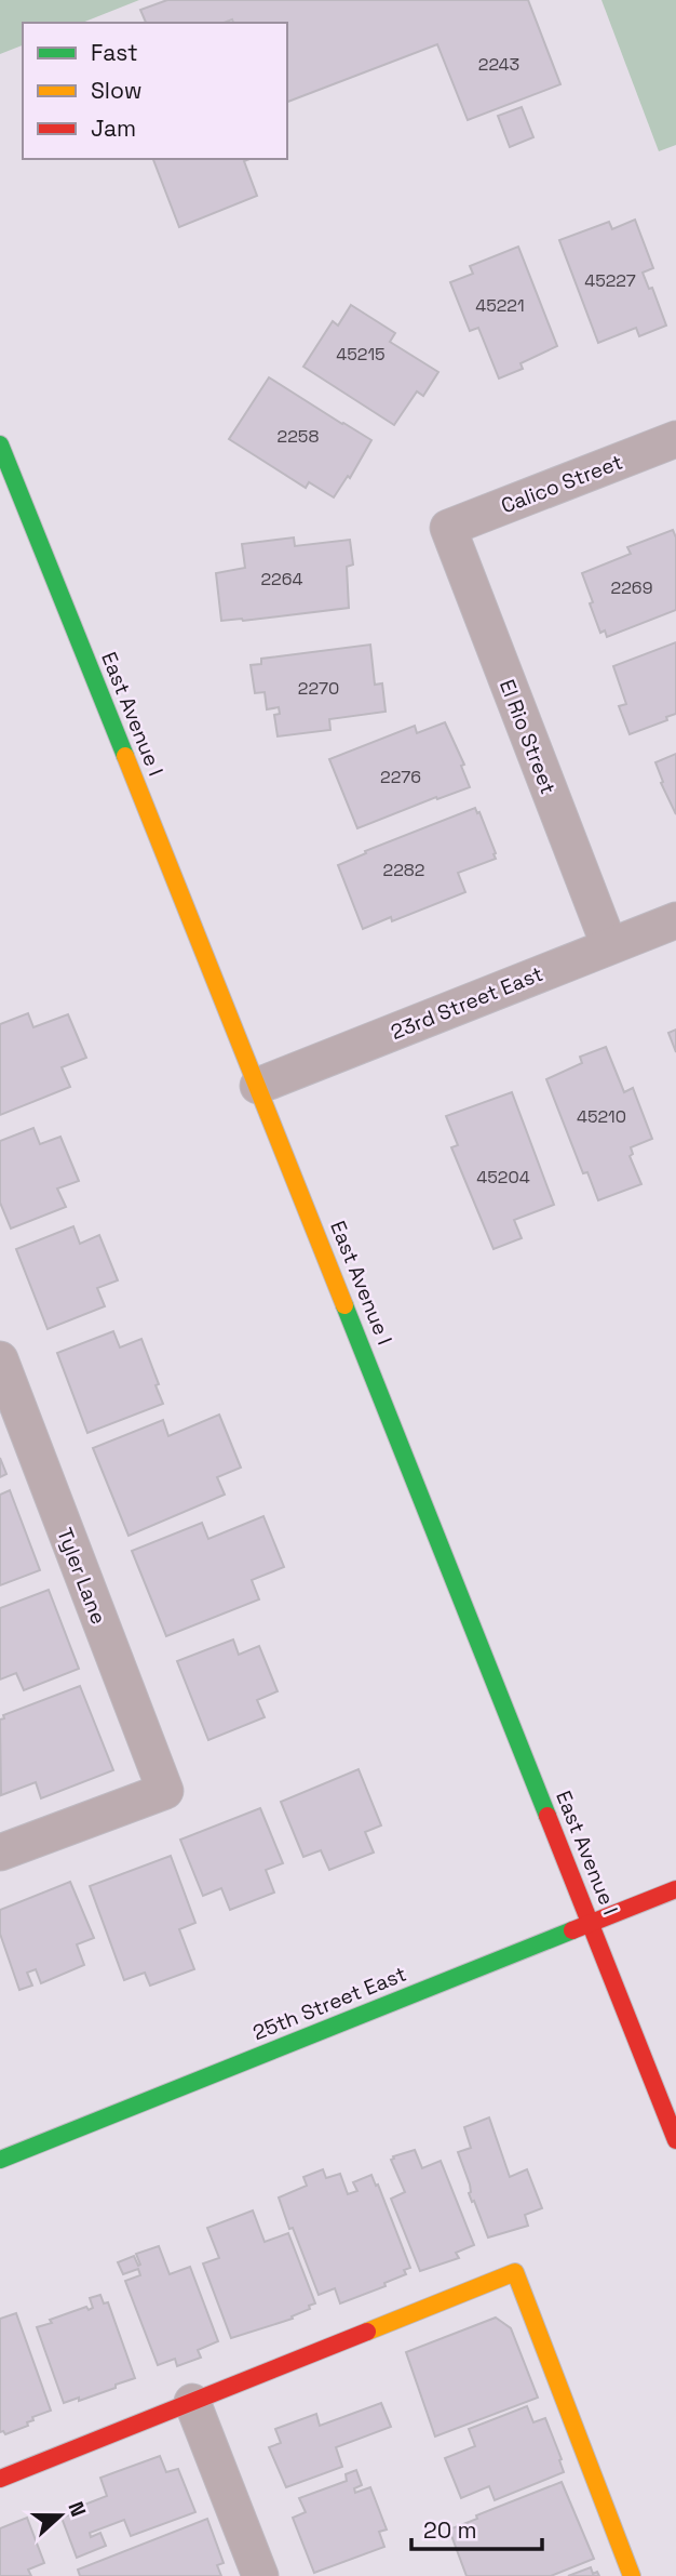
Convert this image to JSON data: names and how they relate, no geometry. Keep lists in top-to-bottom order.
{
  "streets": {
    "main road": ["East Avenue I", "25th Street East"],
    "street": [
      "Calico Street",
      "El Rio Street",
      "23rd Street East",
      "Tyler Lane"
    ]
  },
  "crossings": [
    ["Calico Street", "El Rio Street"],
    ["East Avenue I", "23rd Street East"],
    ["East Avenue I", "25th Street East"],
    ["El Rio Street", "23rd Street East"]
  ],
  "house_numbers": [
    "2243",
    "45227",
    "45221",
    "45215",
    "2258",
    "2264",
    "2269",
    "2270",
    "2276",
    "2282",
    "45210",
    "45204"
  ],
  "legend": ["Fast", "Slow", "Jam"],
  "scale_bar": "20 m",
  "north": "right"
}
